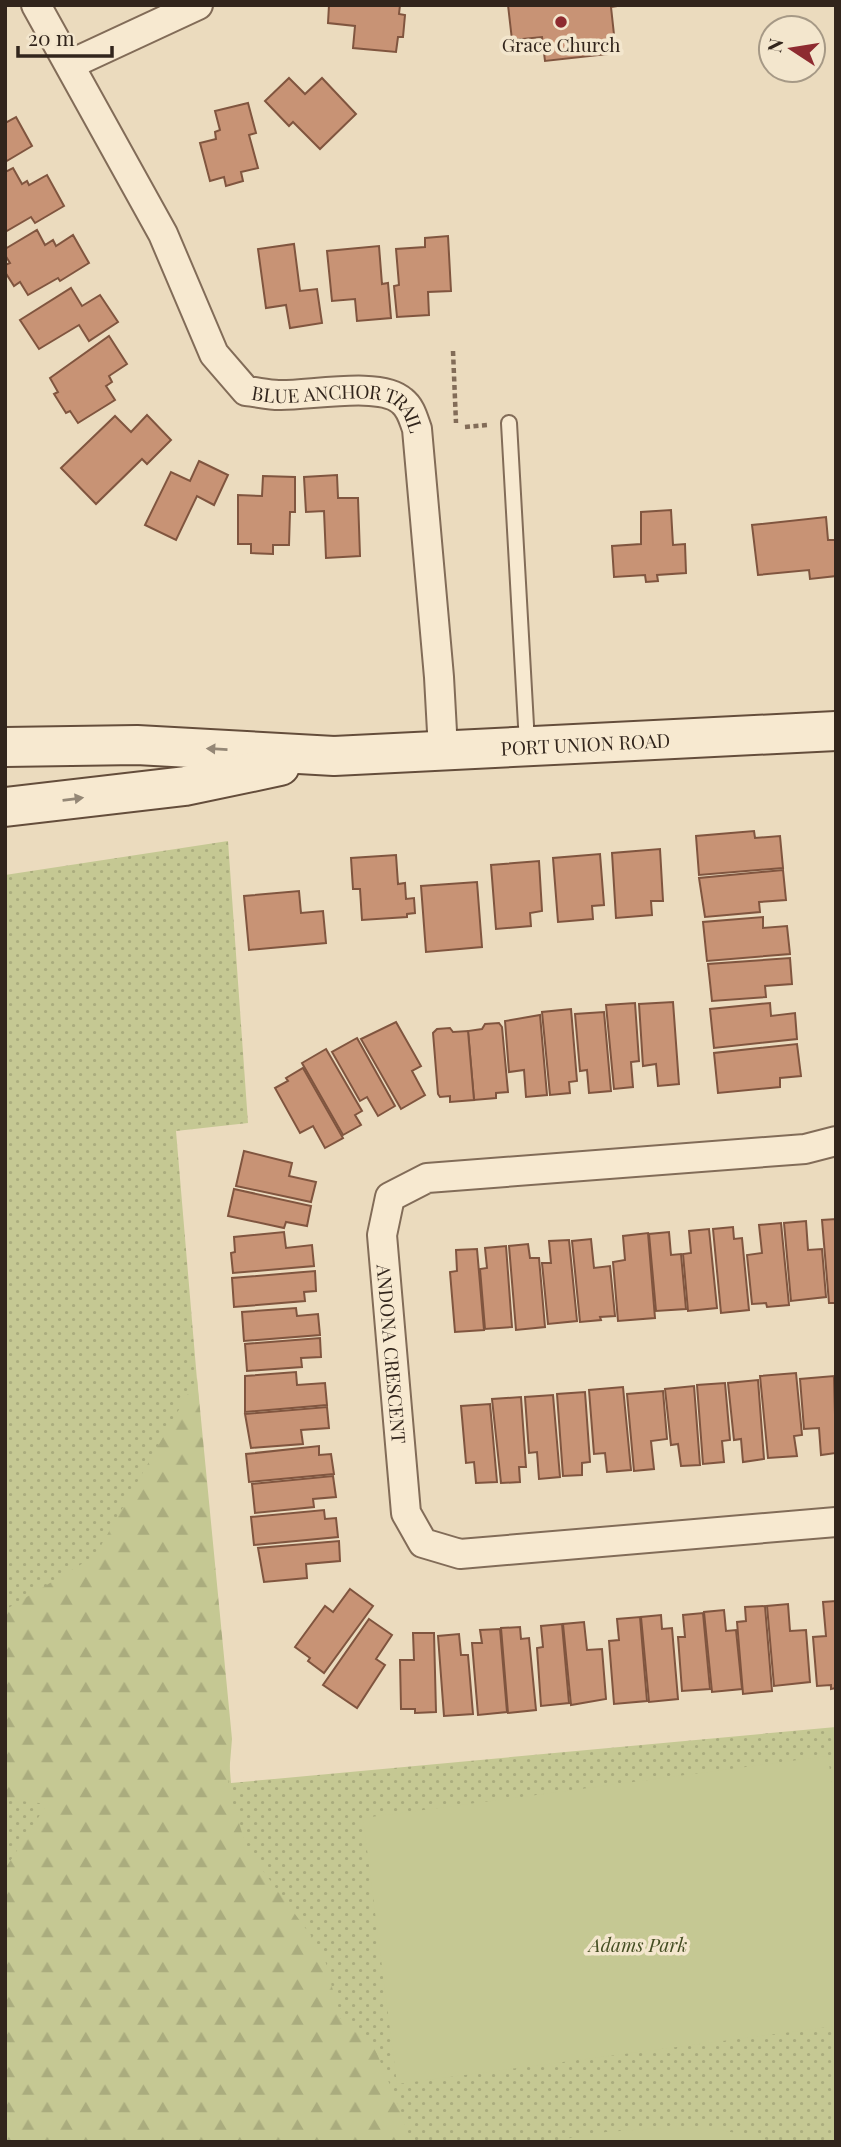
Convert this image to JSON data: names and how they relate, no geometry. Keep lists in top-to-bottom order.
{
  "streets": {
    "main road": ["PORT UNION ROAD"],
    "street": ["BLUE ANCHOR TRAIL", "ANDONA CRESCENT"]
  },
  "crossings": [
    ["BLUE ANCHOR TRAIL", "PORT UNION ROAD"]
  ],
  "parks": ["Adams Park"],
  "places": ["Grace Church"],
  "scale_bar": "20 m",
  "north": "left"
}
